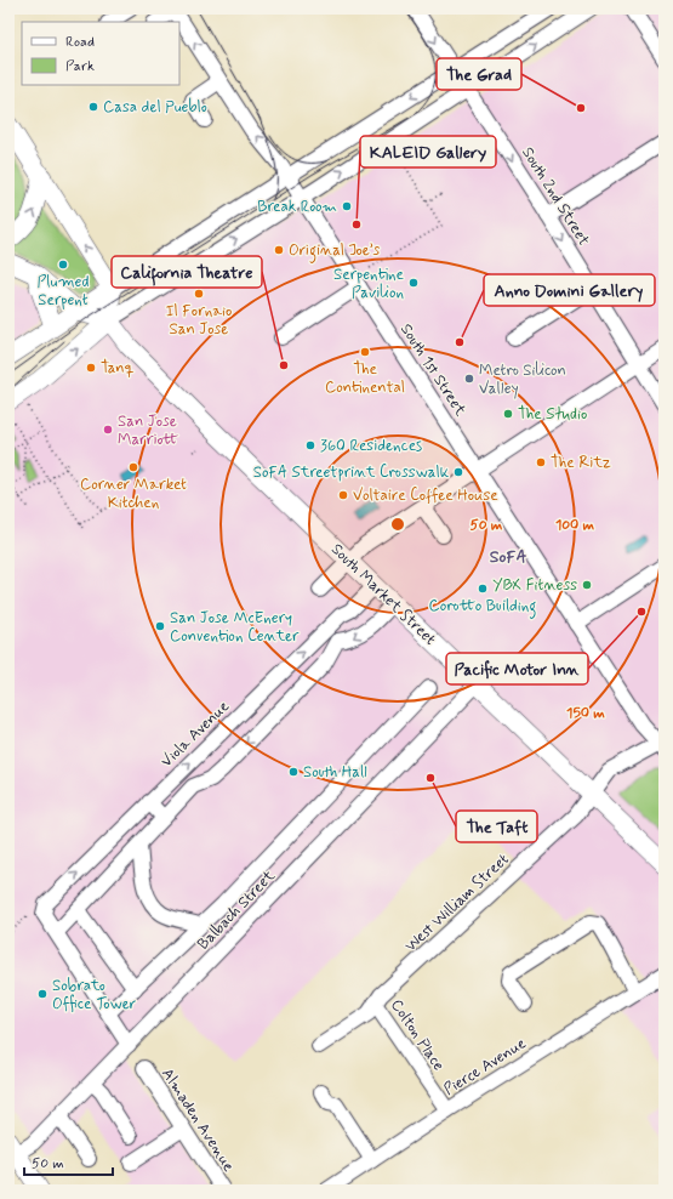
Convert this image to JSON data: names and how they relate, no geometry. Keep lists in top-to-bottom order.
{
  "streets": {
    "main road": ["South Market Street"],
    "street": [
      "South 2nd Street",
      "South 1st Street",
      "Viola Avenue",
      "West William Street",
      "Balbach Street",
      "Colton Place",
      "Pierce Avenue",
      "Almaden Avenue"
    ]
  },
  "crossings": [
    ["South 1st Street", "West William Street"],
    ["South Market Street", "Viola Avenue"],
    ["South Market Street", "West William Street"],
    ["South Market Street", "Balbach Street"],
    ["West William Street", "Colton Place"],
    ["Colton Place", "Pierce Avenue"]
  ],
  "one_way": ["South 2nd Street"],
  "districts": ["SoFA"],
  "places": [
    "Casa del Pueblo",
    "The Grad",
    "Break Room",
    "KALEID Gallery",
    "Original Joe’s",
    "Plumed Serpent",
    "Serpentine Pavilion",
    "Il Fornaio San Jose",
    "Anno Domini Gallery",
    "The Continental",
    "California Theatre",
    "Tanq",
    "Metro Silicon Valley",
    "The Studio",
    "San Jose Marriott",
    "360 Residences",
    "The Ritz",
    "Corner Market Kitchen",
    "SoFA Streetprint Crosswalk",
    "Voltaire Coffee House",
    "YBX Fitness",
    "Corotto Building",
    "Pacific Motor Inn",
    "San Jose McEnery Convention Center",
    "South Hall",
    "The Taft",
    "Sobrato Office Tower"
  ],
  "legend": ["Road", "Park"],
  "scale_bar": "50 m",
  "rings": ["50 m", "100 m", "150 m"]
}
